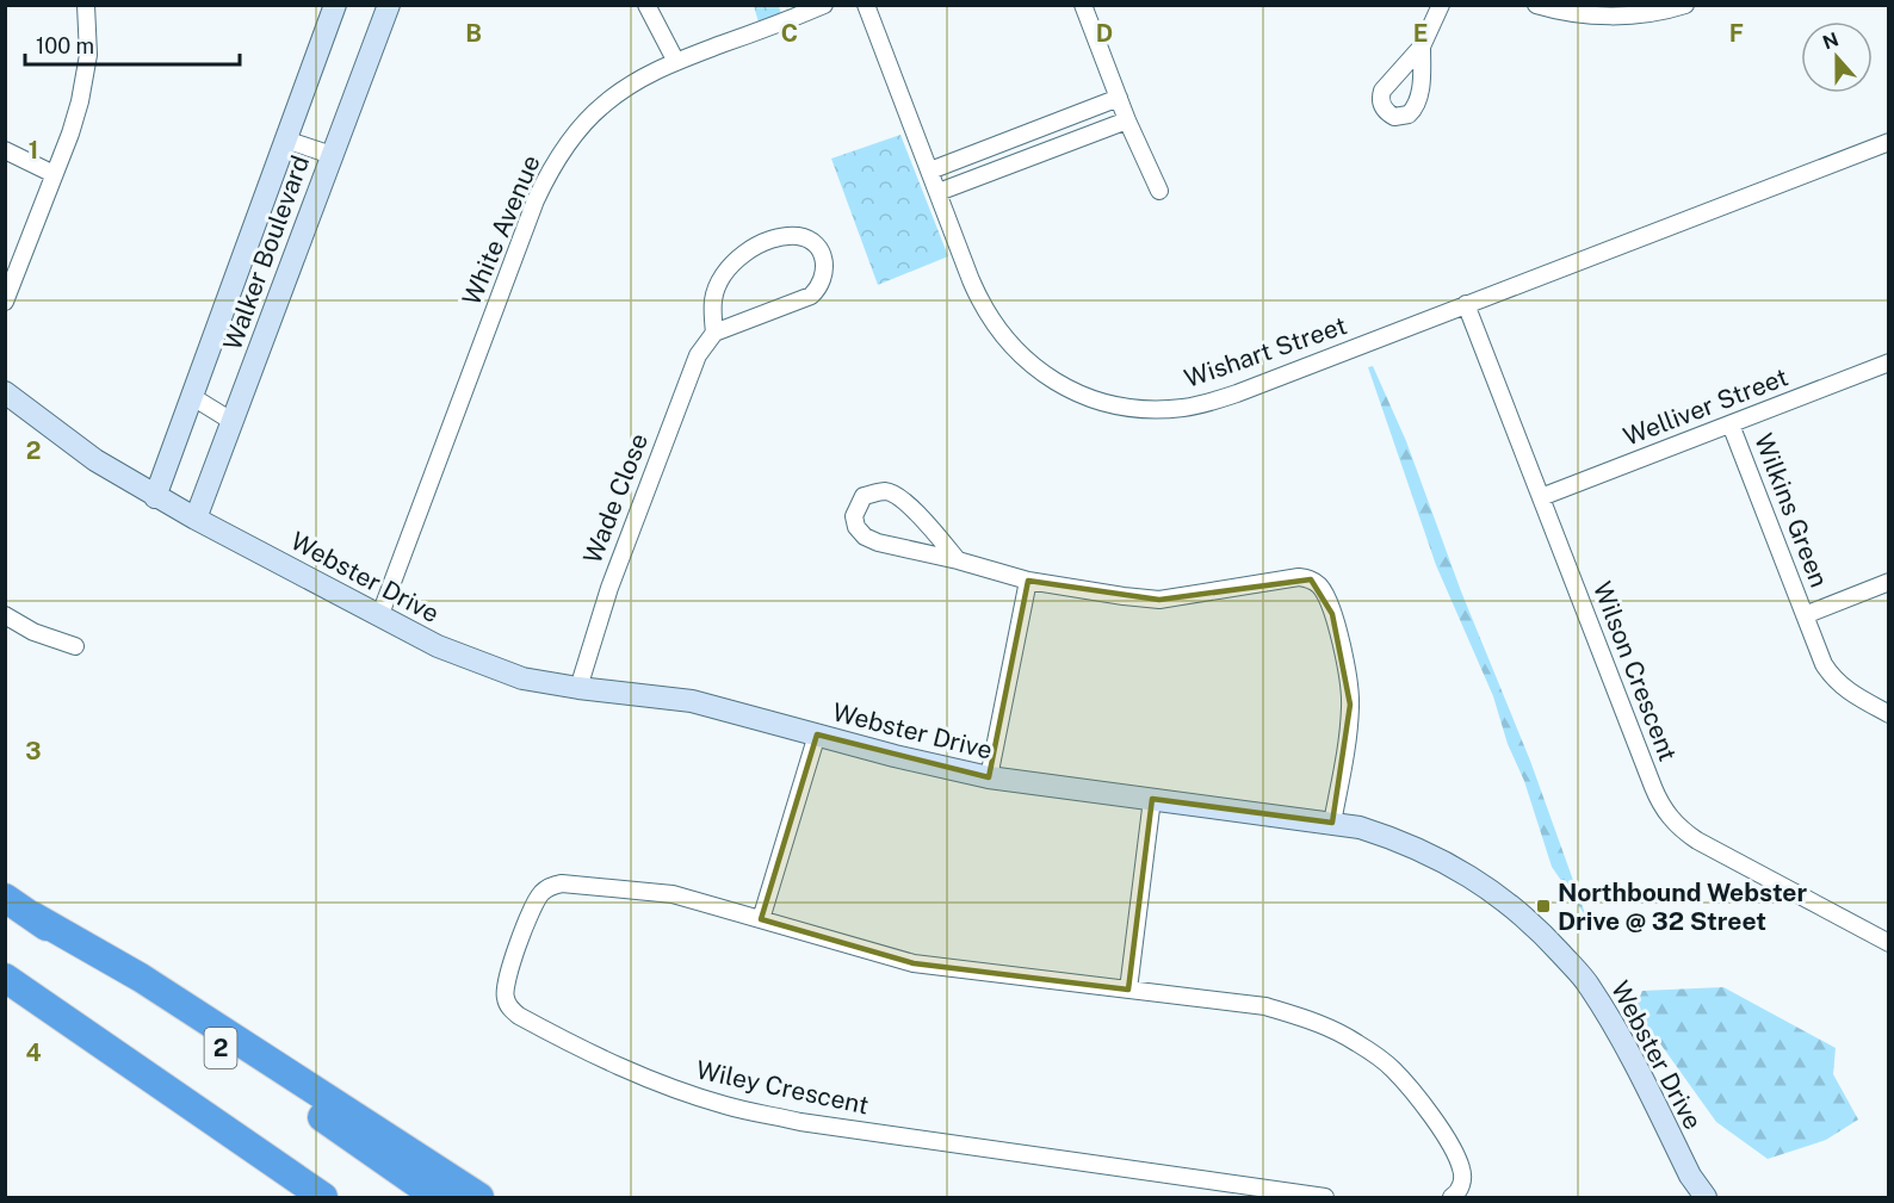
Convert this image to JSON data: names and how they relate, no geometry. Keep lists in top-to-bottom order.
{
  "streets": {
    "highway": ["2"],
    "street": [
      "White Avenue",
      "Walker Boulevard",
      "Wishart Street",
      "Welliver Street",
      "Wade Close",
      "Wilkins Green",
      "Webster Drive",
      "Wilson Crescent",
      "Wiley Crescent"
    ]
  },
  "crossings": [
    ["White Avenue", "Webster Drive"],
    ["Walker Boulevard", "Webster Drive"],
    ["Wishart Street", "Wilson Crescent"],
    ["Welliver Street", "Wilkins Green"],
    ["Welliver Street", "Wilson Crescent"],
    ["Wade Close", "Webster Drive"]
  ],
  "places": {
    "transit": ["Northbound Webster Drive @ 32 Street"]
  },
  "scale_bar": "100 m",
  "north": "top",
  "grid": {
    "columns": [
      "B",
      "C",
      "D",
      "E",
      "F"
    ],
    "rows": [
      "1",
      "2",
      "3",
      "4"
    ]
  }
}
